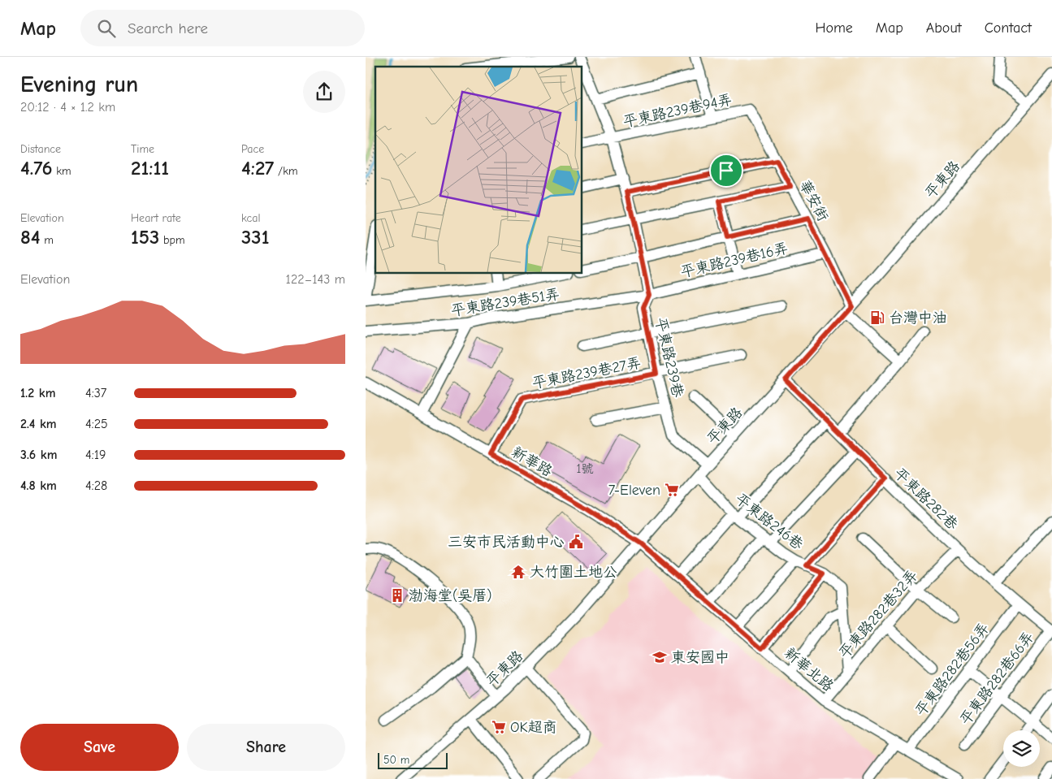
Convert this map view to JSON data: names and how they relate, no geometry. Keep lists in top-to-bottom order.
{
  "streets": {
    "street": [
      "平東路239巷94弄",
      "平東路",
      "華安街",
      "平東路239巷16弄",
      "平東路239巷51弄",
      "平東路239巷",
      "平東路239巷27弄",
      "新華路",
      "平東路282巷",
      "平東路246巷",
      "平東路282巷32弄",
      "新華北路",
      "平東路282巷56弄",
      "平東路282巷66弄"
    ]
  },
  "crossings": [
    ["平東路239巷94弄", "華安街"],
    ["平東路239巷94弄", "平東路239巷"],
    ["平東路", "華安街"],
    ["平東路", "平東路239巷"],
    ["平東路", "新華路"],
    ["平東路", "平東路282巷"],
    ["平東路", "平東路246巷"],
    ["平東路", "新華北路"],
    ["華安街", "平東路239巷16弄"],
    ["平東路239巷16弄", "平東路239巷51弄"],
    ["平東路239巷16弄", "平東路239巷"],
    ["平東路239巷51弄", "平東路239巷"],
    ["平東路239巷", "平東路239巷27弄"],
    ["平東路239巷27弄", "新華路"],
    ["新華路", "新華北路"],
    ["平東路282巷", "平東路282巷32弄"],
    ["平東路282巷", "平東路282巷56弄"],
    ["平東路282巷", "平東路282巷66弄"],
    ["平東路246巷", "平東路282巷32弄"],
    ["平東路282巷32弄", "新華北路"],
    ["新華北路", "平東路282巷56弄"]
  ],
  "places": {
    "fuel station": ["台灣中油"],
    "supermarket": ["7-Eleven", "OK超商"],
    "public building": ["三安市民活動中心"],
    "temple": ["大竹圍土地公"],
    "building": ["渤海堂(吳厝)"],
    "school or university": ["東安國中"]
  },
  "house_numbers": ["1號"],
  "scale_bar": "50 m",
  "page": {
    "header": "Map",
    "search": "Search here",
    "nav": [
      "Home",
      "Map",
      "About",
      "Contact"
    ],
    "heading": ["Evening run", "20:12 · 4 × 1.2 km"],
    "stats": [
      ["Distance", "4.76 km"],
      ["Time", "21:11"],
      ["Pace", "4:27 /km"],
      ["Elevation", "84 m"],
      ["Heart rate", "153 bpm"],
      ["kcal", "331"]
    ],
    "chart": ["Elevation", "122–143 m"],
    "list": [
      {
        "name": "1.2 km",
        "note": "4:37"
      },
      {
        "name": "2.4 km",
        "note": "4:25"
      },
      {
        "name": "3.6 km",
        "note": "4:19"
      },
      {
        "name": "4.8 km",
        "note": "4:28"
      }
    ],
    "buttons": ["Save", "Share"],
    "scale": "50 m"
  }
}
